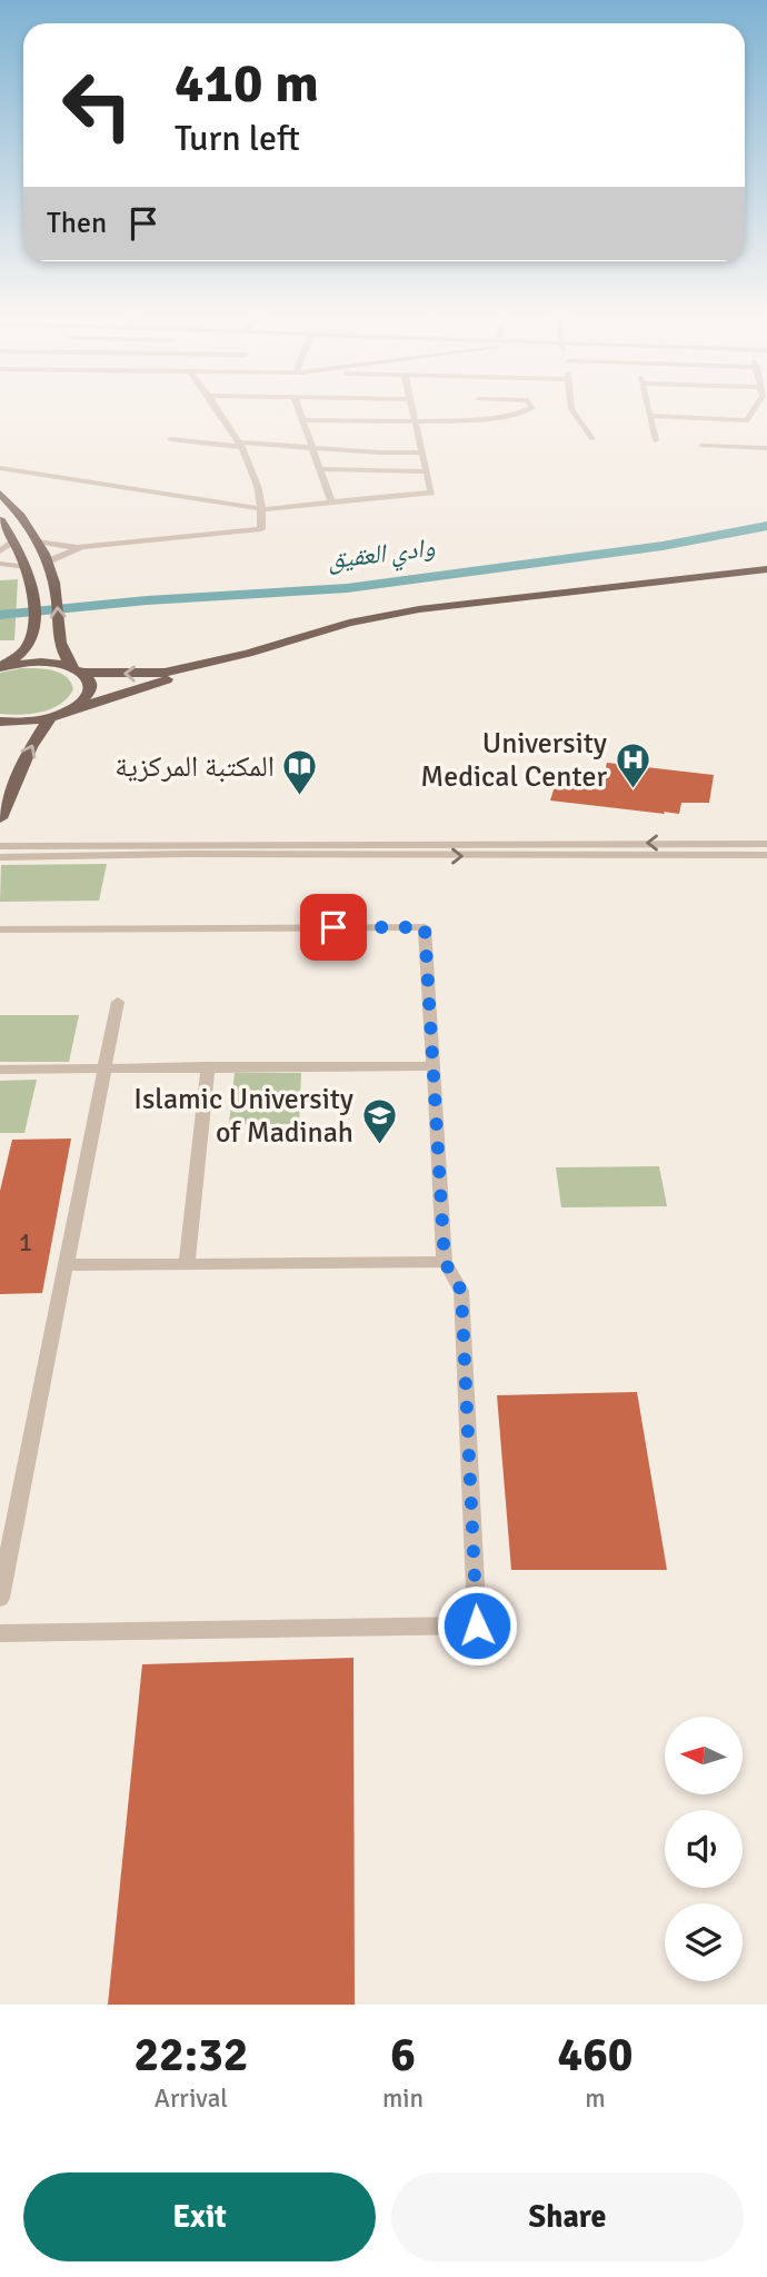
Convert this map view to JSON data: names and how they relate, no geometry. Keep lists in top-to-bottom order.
{
  "water": ["وادي العقيق"],
  "places": {
    "hospital": ["University Medical Center"],
    "library": ["المكتبة المركزية"],
    "school or university": ["Islamic University of Madinah"]
  },
  "house_numbers": ["1"],
  "north": "left",
  "page": {
    "turn": ["410 m", "Turn left"],
    "then": "Then",
    "eta": [
      "22:32",
      "Arrival",
      "6",
      "min",
      "460",
      "m"
    ],
    "buttons": ["Exit", "Share"]
  }
}
